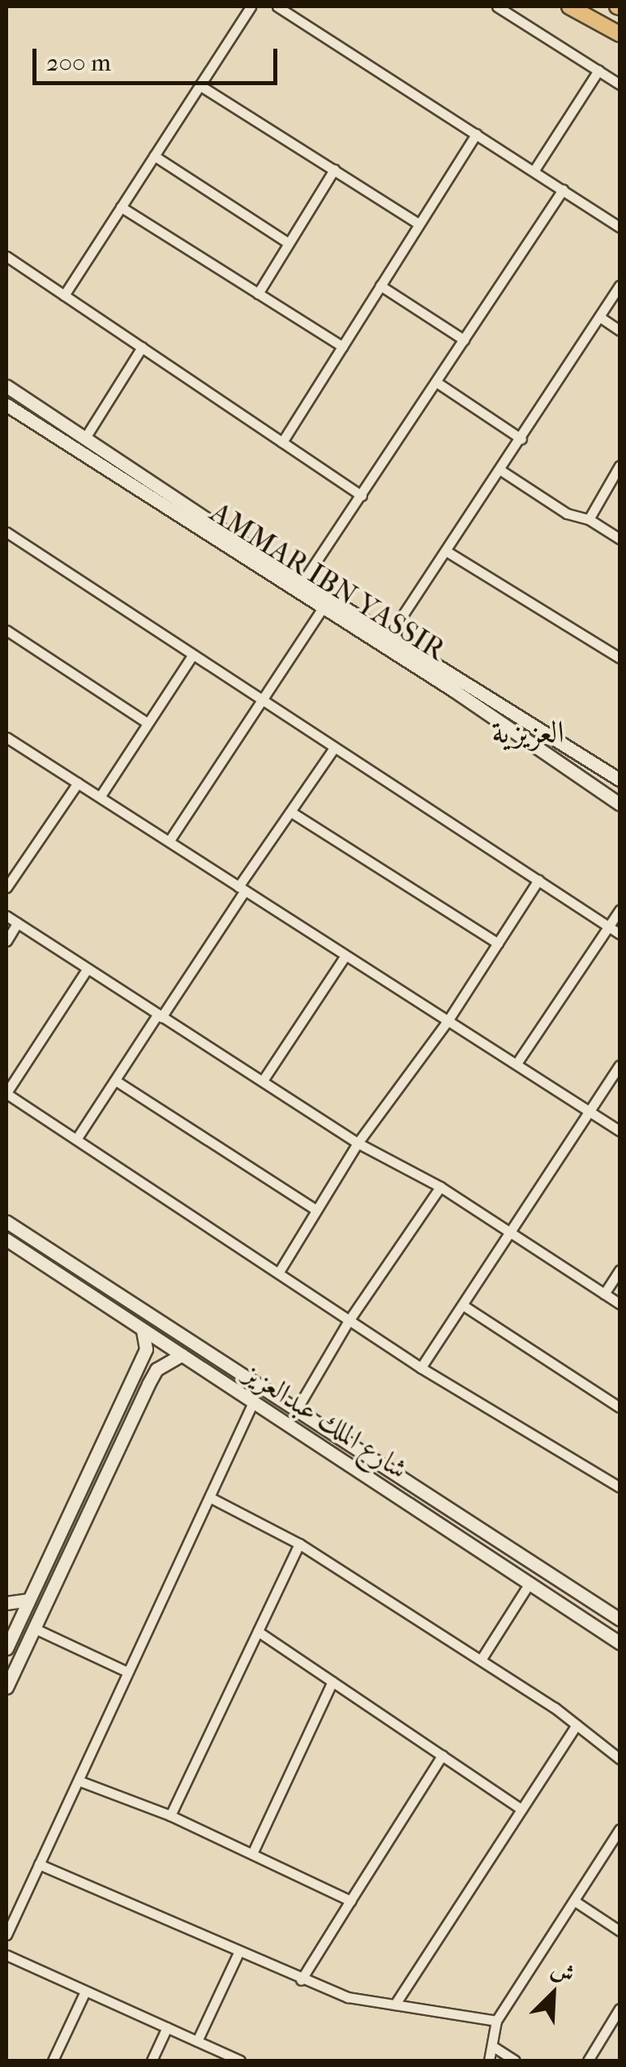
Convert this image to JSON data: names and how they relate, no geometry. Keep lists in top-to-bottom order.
{
  "streets": {
    "street": ["AMMAR IBN YASSIR", "شارع الملك عبدالعزيز"]
  },
  "districts": ["العزيزية"],
  "scale_bar": "200 m",
  "north": "top right"
}
